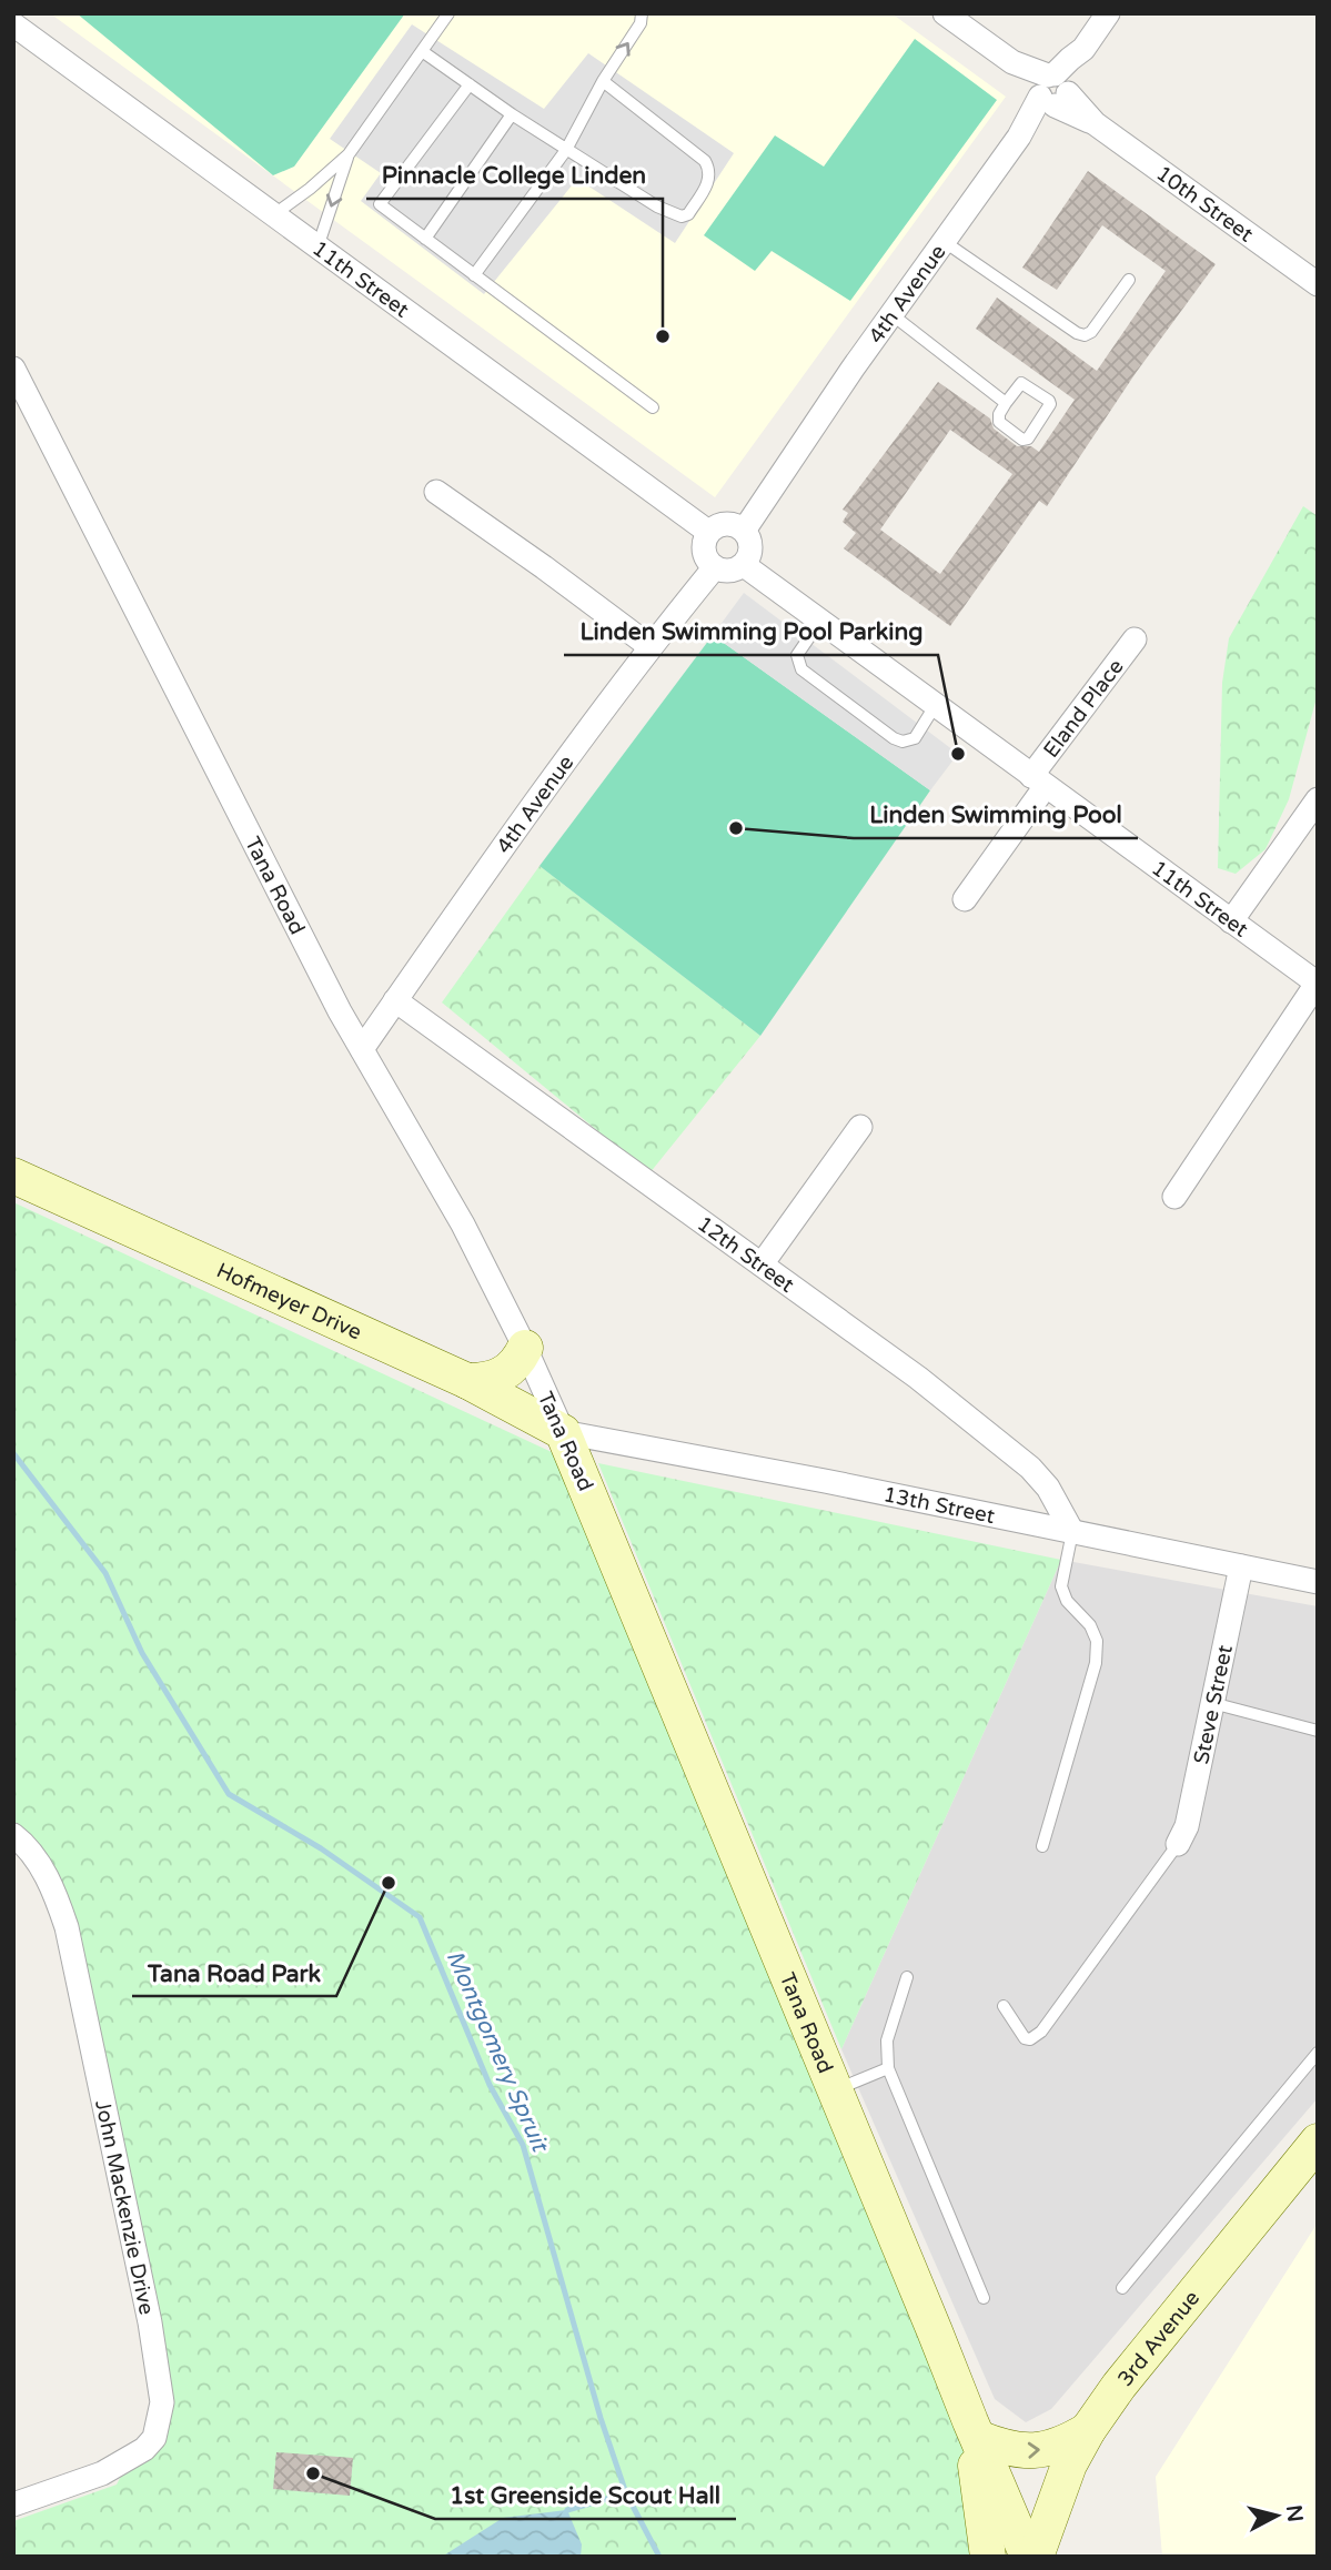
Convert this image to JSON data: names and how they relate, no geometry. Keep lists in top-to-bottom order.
{
  "streets": {
    "main road": ["Tana Road", "Hofmeyer Drive", "3rd Avenue"],
    "street": [
      "10th Street",
      "11th Street",
      "4th Avenue",
      "Eland Place",
      "12th Street",
      "13th Street",
      "Steve Street",
      "John Mackenzie Drive"
    ]
  },
  "crossings": [
    ["10th Street", "4th Avenue"],
    ["11th Street", "4th Avenue"],
    ["11th Street", "Eland Place"],
    ["4th Avenue", "Tana Road"],
    ["4th Avenue", "12th Street"],
    ["Tana Road", "Hofmeyer Drive"],
    ["Tana Road", "13th Street"],
    ["12th Street", "13th Street"],
    ["Hofmeyer Drive", "13th Street"],
    ["13th Street", "Steve Street"]
  ],
  "water": ["Montgomery Spruit"],
  "places": [
    "Pinnacle College Linden",
    "Linden Swimming Pool Parking",
    "Linden Swimming Pool",
    "Tana Road Park",
    "1st Greenside Scout Hall"
  ],
  "north": "right"
}
